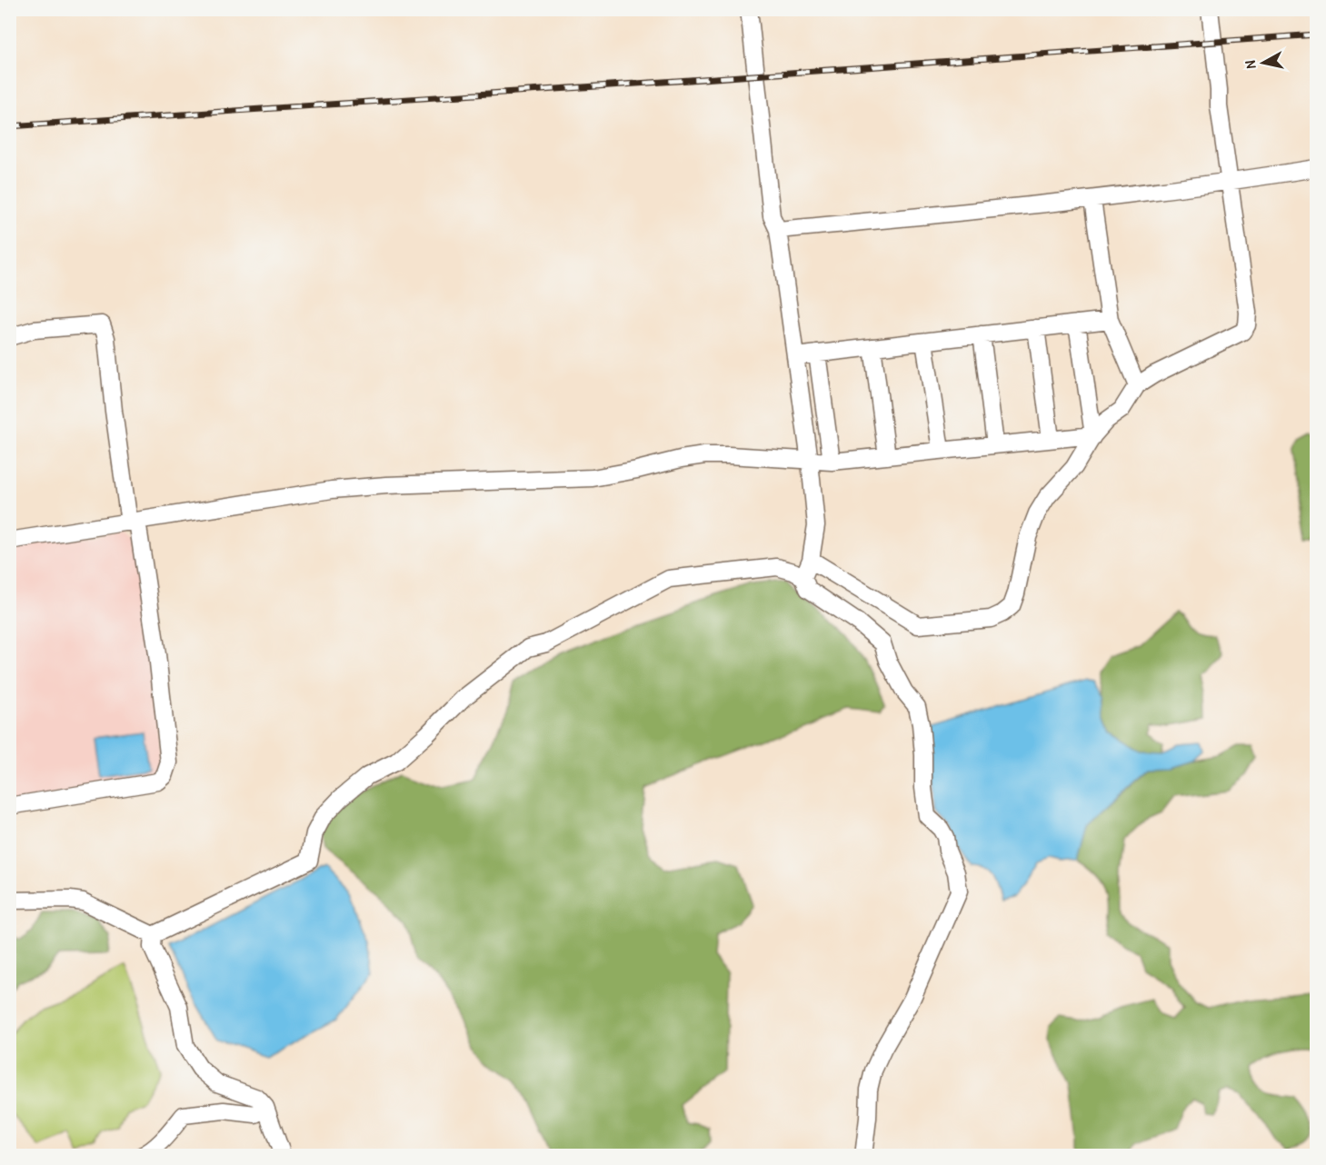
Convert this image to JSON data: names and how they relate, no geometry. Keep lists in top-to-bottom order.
{
  "north": "left"
}
